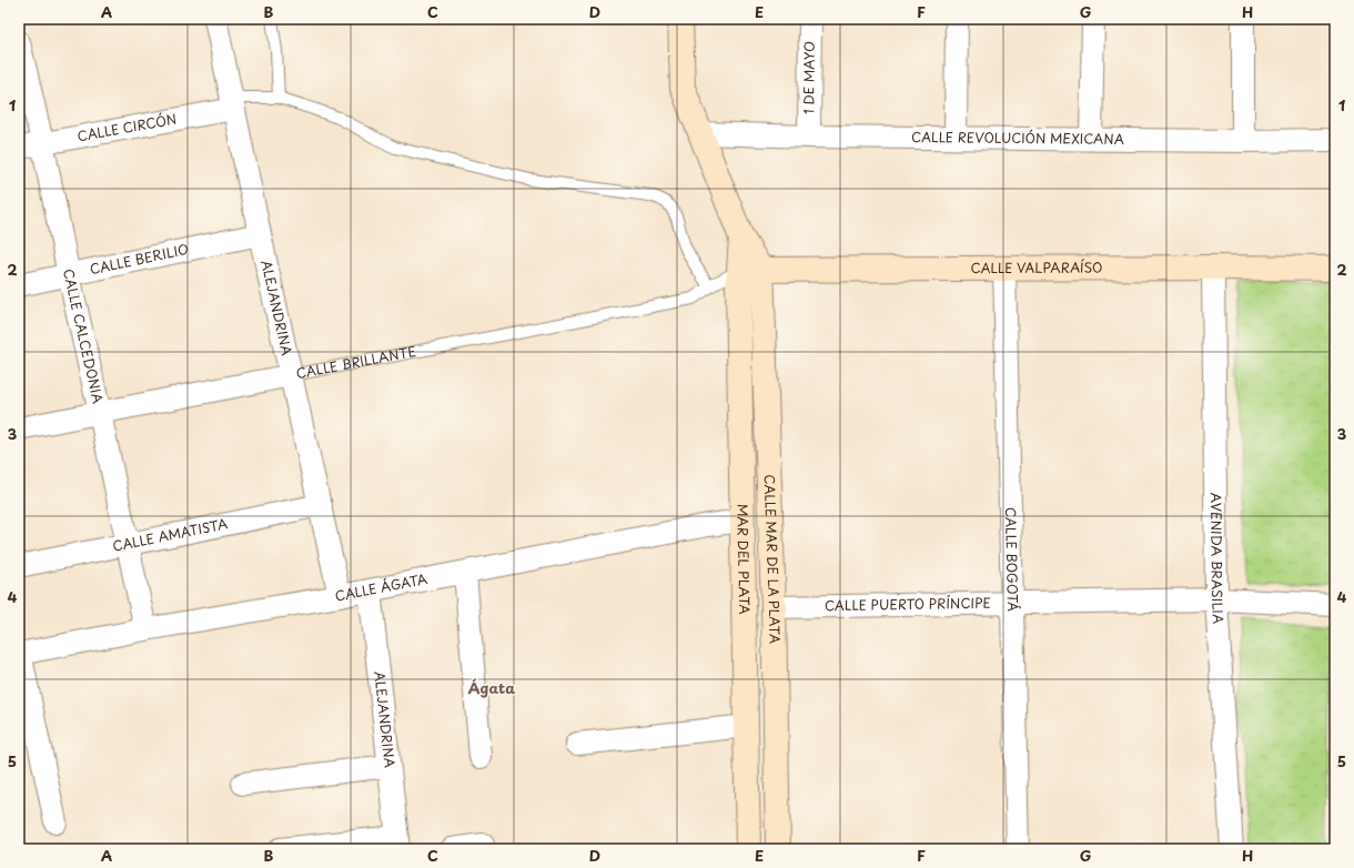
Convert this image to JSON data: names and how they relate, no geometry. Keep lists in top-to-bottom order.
{
  "streets": {
    "main road": ["CALLE VALPARAÍSO", "MAR DEL PLATA", "CALLE MAR DE LA PLATA"],
    "street": [
      "1 DE MAYO",
      "CALLE CIRCÓN",
      "CALLE REVOLUCIÓN MEXICANA",
      "CALLE BERILIO",
      "ALEJANDRINA",
      "CALLE CALCEDONIA",
      "CALLE BRILLANTE",
      "CALLE AMATISTA",
      "AVENIDA BRASILIA",
      "CALLE BOGOTÁ",
      "CALLE ÁGATA",
      "CALLE PUERTO PRÍNCIPE"
    ]
  },
  "crossings": [
    ["1 DE MAYO", "CALLE REVOLUCIÓN MEXICANA"],
    ["CALLE CIRCÓN", "ALEJANDRINA"],
    ["CALLE CIRCÓN", "CALLE CALCEDONIA"],
    ["CALLE BERILIO", "ALEJANDRINA"],
    ["CALLE BERILIO", "CALLE CALCEDONIA"],
    ["CALLE VALPARAÍSO", "AVENIDA BRASILIA"],
    ["CALLE VALPARAÍSO", "MAR DEL PLATA"],
    ["CALLE VALPARAÍSO", "CALLE MAR DE LA PLATA"],
    ["CALLE VALPARAÍSO", "CALLE BOGOTÁ"],
    ["ALEJANDRINA", "CALLE BRILLANTE"],
    ["ALEJANDRINA", "CALLE AMATISTA"],
    ["ALEJANDRINA", "CALLE ÁGATA"],
    ["CALLE CALCEDONIA", "CALLE BRILLANTE"],
    ["CALLE CALCEDONIA", "CALLE AMATISTA"],
    ["CALLE CALCEDONIA", "CALLE ÁGATA"],
    ["AVENIDA BRASILIA", "CALLE PUERTO PRÍNCIPE"],
    ["MAR DEL PLATA", "CALLE MAR DE LA PLATA"],
    ["MAR DEL PLATA", "CALLE ÁGATA"],
    ["CALLE MAR DE LA PLATA", "CALLE PUERTO PRÍNCIPE"],
    ["CALLE BOGOTÁ", "CALLE PUERTO PRÍNCIPE"]
  ],
  "districts": ["Ágata"],
  "grid": {
    "columns": [
      "A",
      "B",
      "C",
      "D",
      "E",
      "F",
      "G",
      "H"
    ],
    "rows": [
      "1",
      "2",
      "3",
      "4",
      "5"
    ]
  }
}
